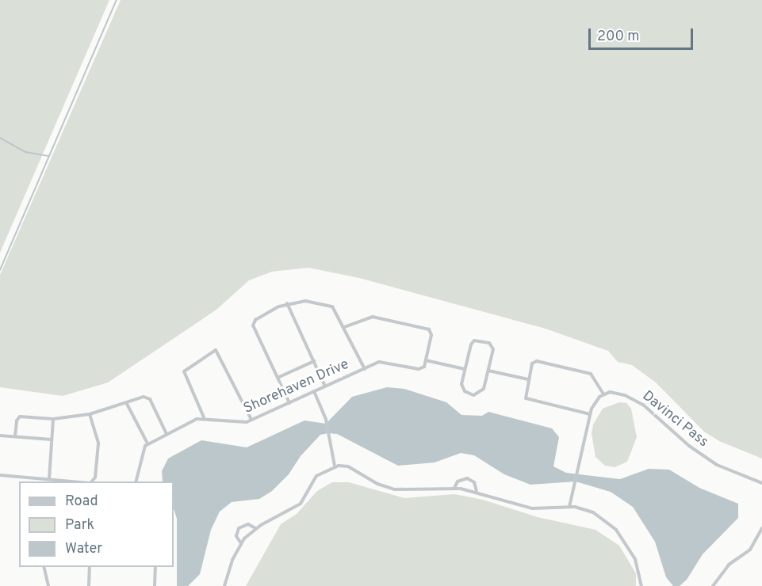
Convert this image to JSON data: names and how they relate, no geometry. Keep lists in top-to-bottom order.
{
  "streets": {
    "street": ["Shorehaven Drive", "Davinci Pass"]
  },
  "legend": ["Road", "Park", "Water"],
  "scale_bar": "200 m"
}
